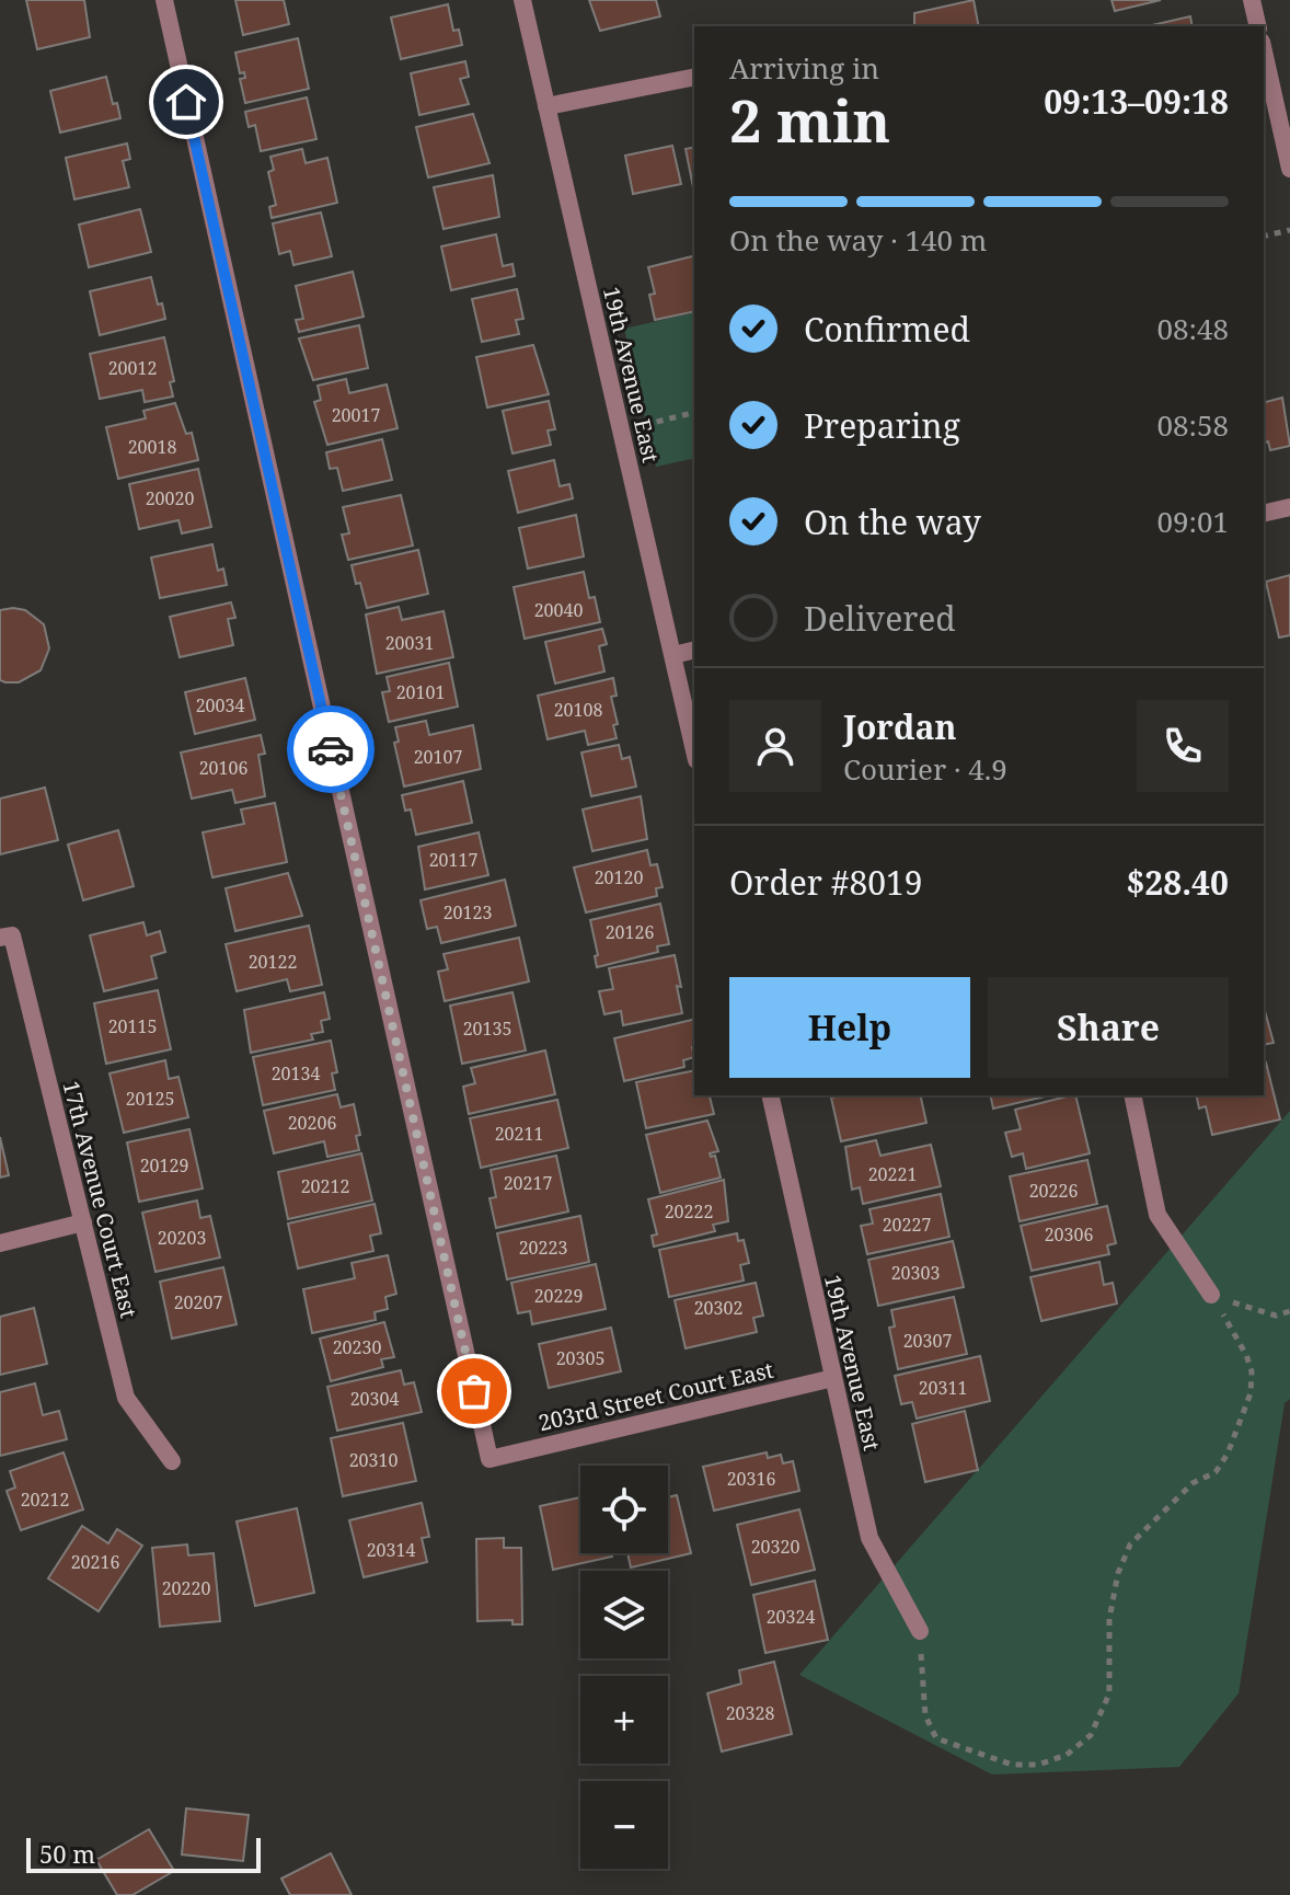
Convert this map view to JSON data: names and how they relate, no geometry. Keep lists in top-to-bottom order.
{
  "streets": {
    "street": ["19th Avenue East", "17th Avenue Court East", "203rd Street Court East"]
  },
  "crossings": [
    ["19th Avenue East", "203rd Street Court East"]
  ],
  "house_numbers": [
    "20012",
    "20017",
    "20018",
    "20020",
    "20040",
    "20031",
    "20101",
    "20034",
    "20108",
    "20107",
    "20106",
    "20117",
    "20120",
    "20123",
    "20126",
    "20122",
    "20115",
    "20135",
    "20134",
    "20125",
    "20206",
    "20211",
    "20129",
    "20221",
    "20217",
    "20212",
    "20226",
    "20222",
    "20227",
    "20306",
    "20203",
    "20223",
    "20303",
    "20229",
    "20207",
    "20302",
    "20307",
    "20230",
    "20305",
    "20311",
    "20304",
    "20310",
    "20316",
    "20212",
    "20320",
    "20314",
    "20216",
    "20220",
    "20324",
    "20328"
  ],
  "scale_bar": "50 m",
  "page": {
    "heading": ["2 min", "Arriving in", "09:13–09:18"],
    "panel": [
      "Jordan",
      "Courier · 4.9",
      "Order #8019",
      "$28.40"
    ],
    "bar": "On the way · 140 m",
    "list": [
      ["Confirmed", "08:48"],
      ["Preparing", "08:58"],
      ["On the way", "09:01"],
      "Delivered"
    ],
    "buttons": ["Help", "Share"],
    "map_buttons": ["+", "−"],
    "scale": "50 m"
  }
}
